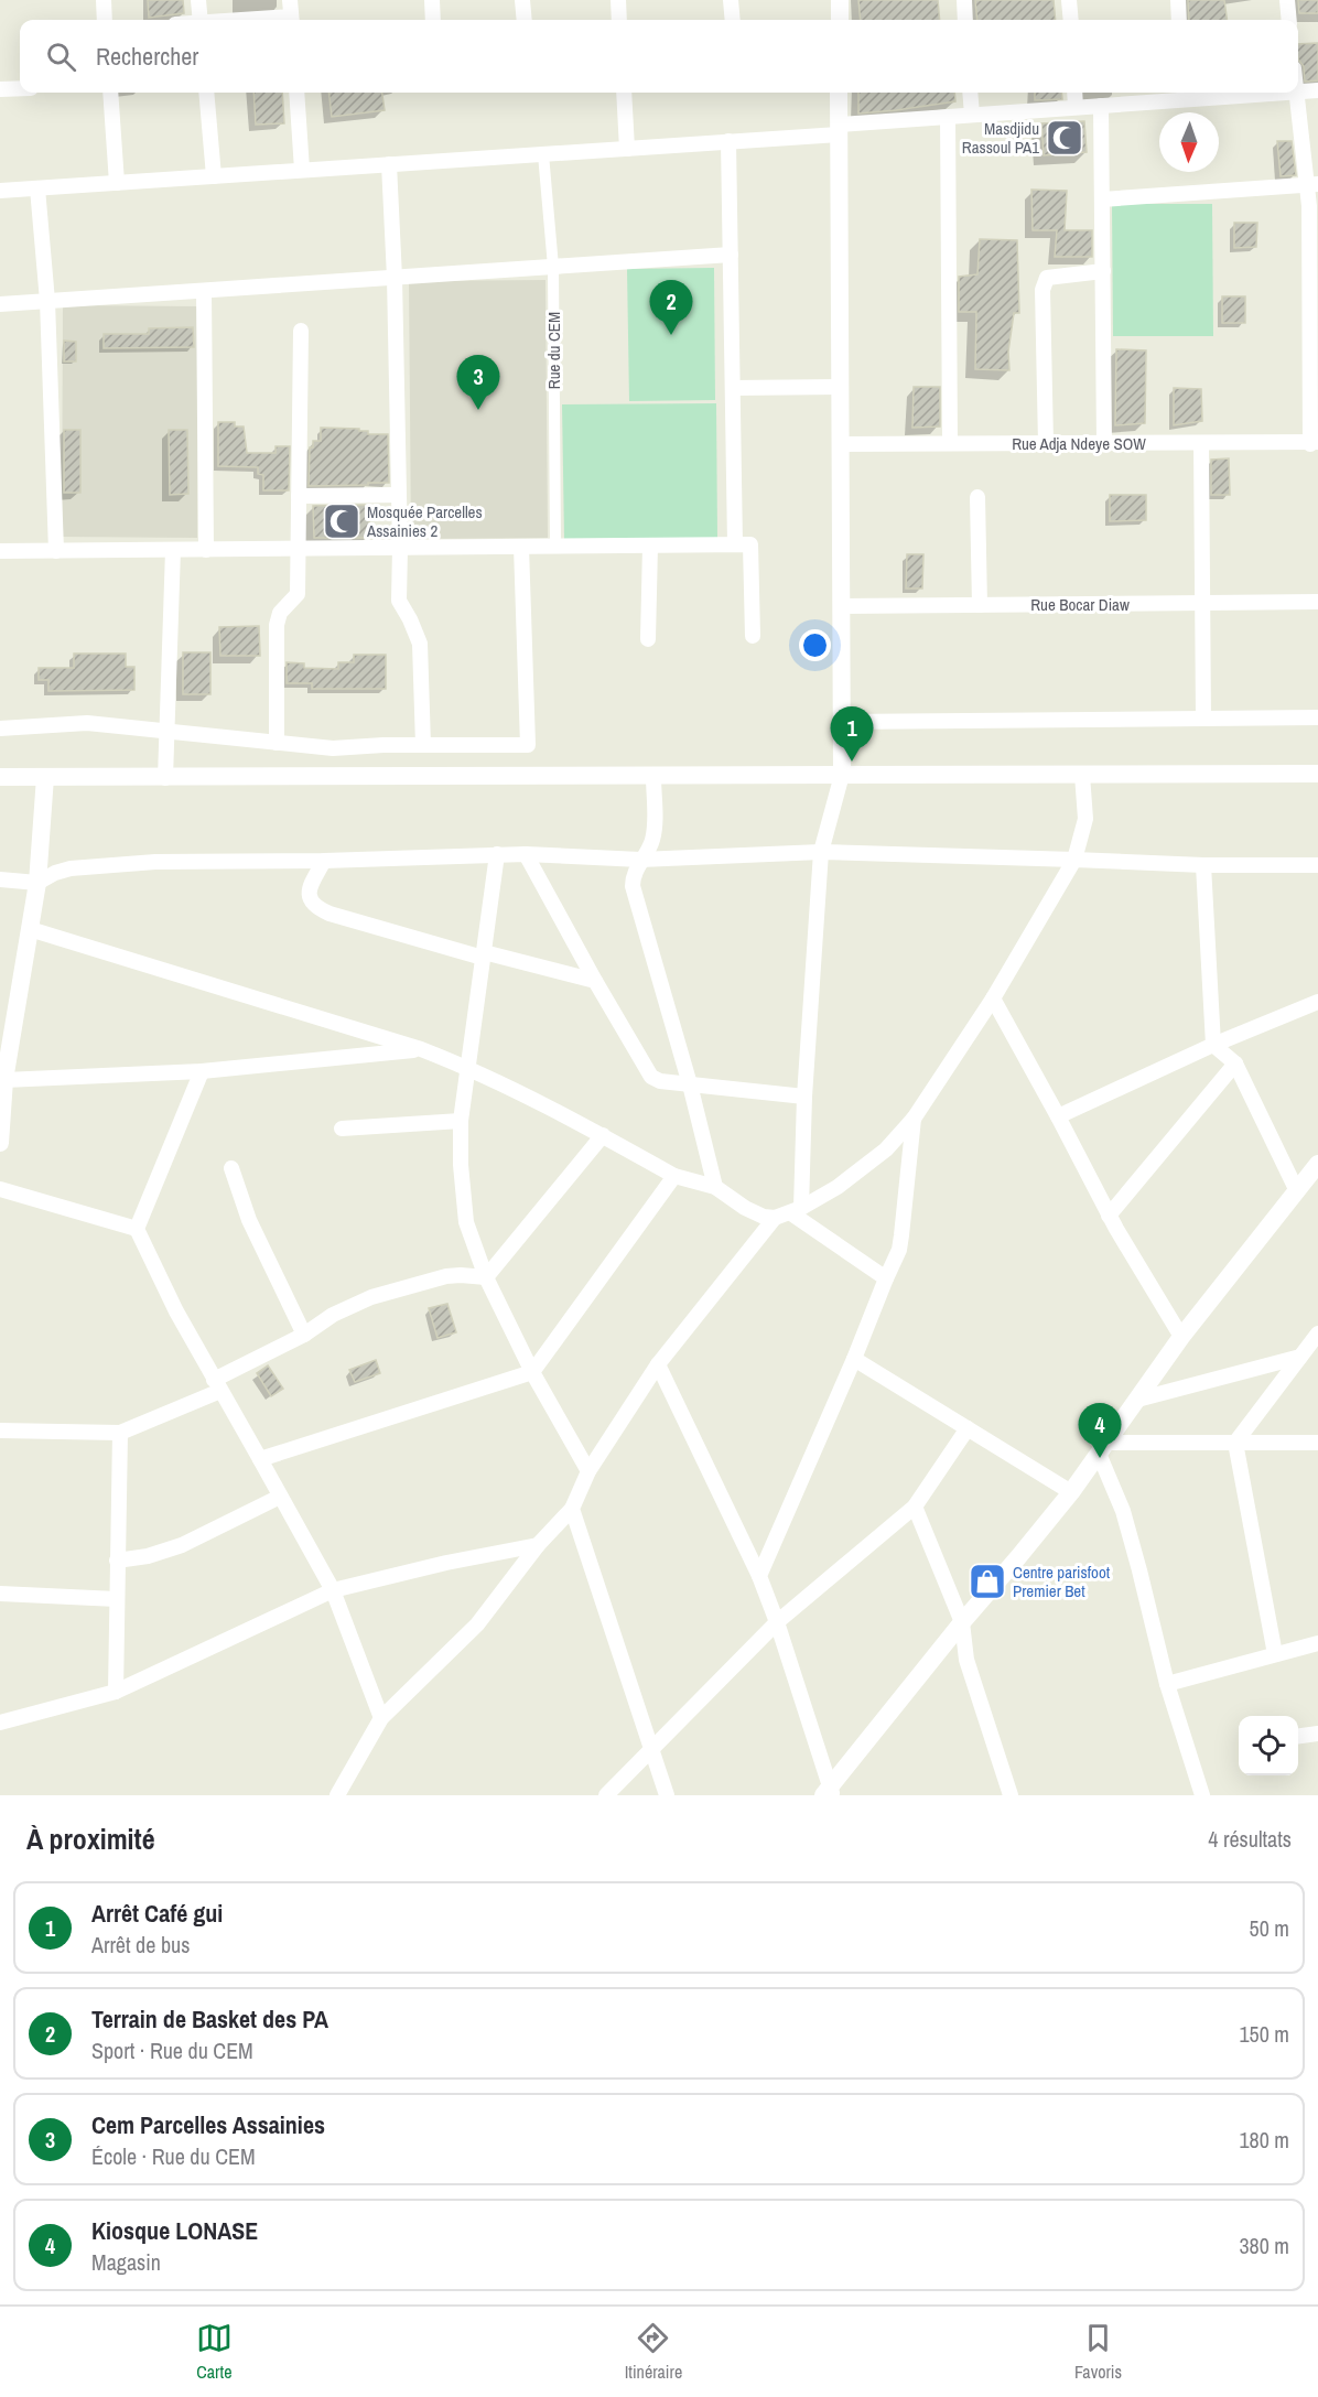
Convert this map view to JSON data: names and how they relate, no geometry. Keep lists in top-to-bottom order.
{
  "streets": {
    "street": ["Rue du CEM", "Rue Adja Ndeye SOW", "Rue Bocar Diaw"]
  },
  "places": {
    "mosque": ["Masdjidu Rassoul PA1", "Mosquée Parcelles Assainies 2"],
    "shop": ["Centre parisfoot Premier Bet"]
  },
  "north": "bottom",
  "page": {
    "search": "Rechercher",
    "pins": [
      "2",
      "3",
      "1",
      "4"
    ],
    "heading": ["À proximité", "4 résultats"],
    "list": [
      {
        "mark": "1",
        "name": "Arrêt Café gui",
        "note": "Arrêt de bus",
        "value": "50 m"
      },
      {
        "mark": "2",
        "name": "Terrain de Basket des PA",
        "note": "Sport · Rue du CEM",
        "value": "150 m"
      },
      {
        "mark": "3",
        "name": "Cem Parcelles Assainies",
        "note": "École · Rue du CEM",
        "value": "180 m"
      },
      {
        "mark": "4",
        "name": "Kiosque LONASE",
        "note": "Magasin",
        "value": "380 m"
      }
    ],
    "nav": ["Carte", "Itinéraire", "Favoris"]
  }
}
